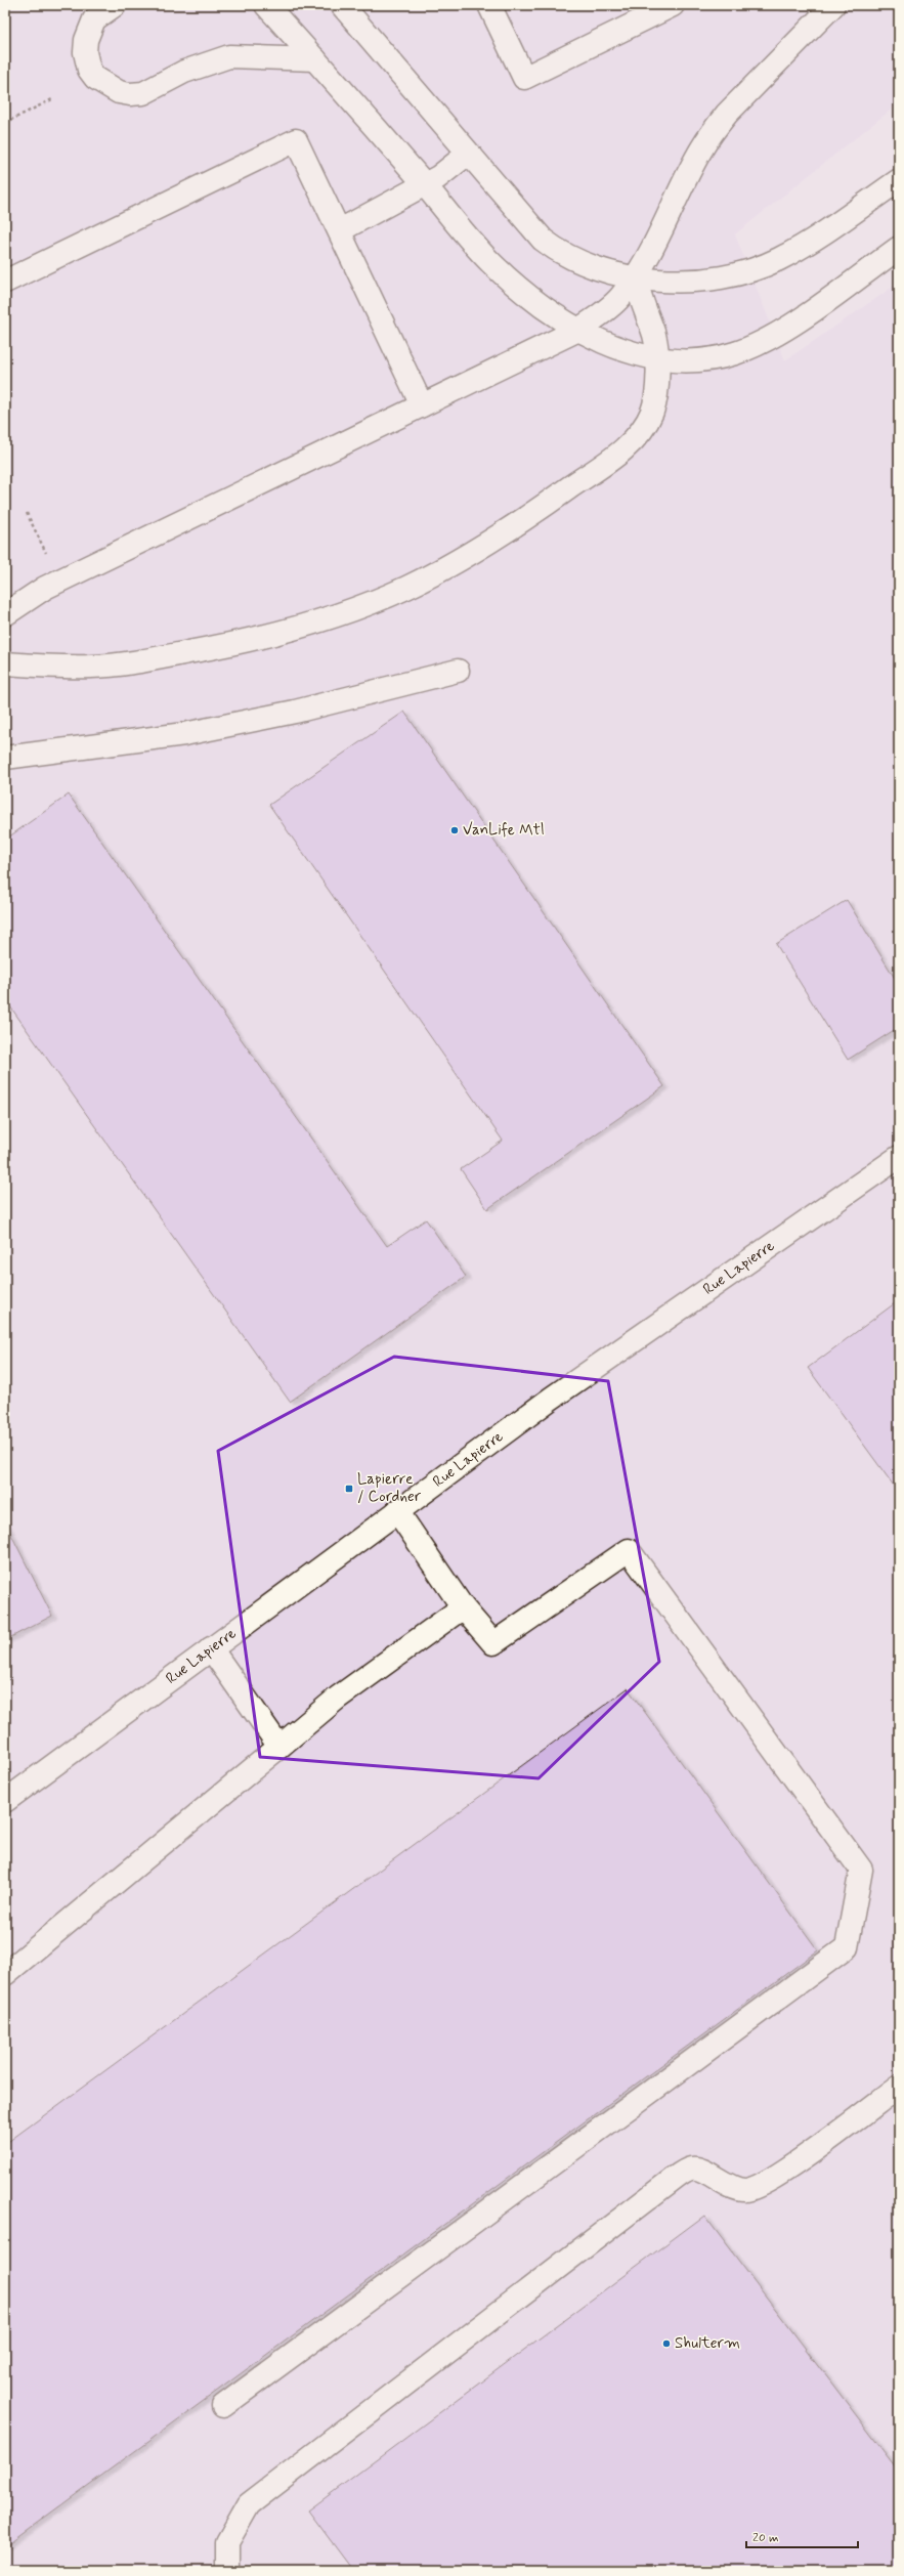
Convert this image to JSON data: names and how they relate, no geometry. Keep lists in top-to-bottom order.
{
  "streets": {
    "street": ["Rue Lapierre"]
  },
  "places": {
    "other": ["VanLife Mtl", "Shulterm"],
    "transit": ["Lapierre / Cordner"]
  },
  "scale_bar": "20 m"
}
